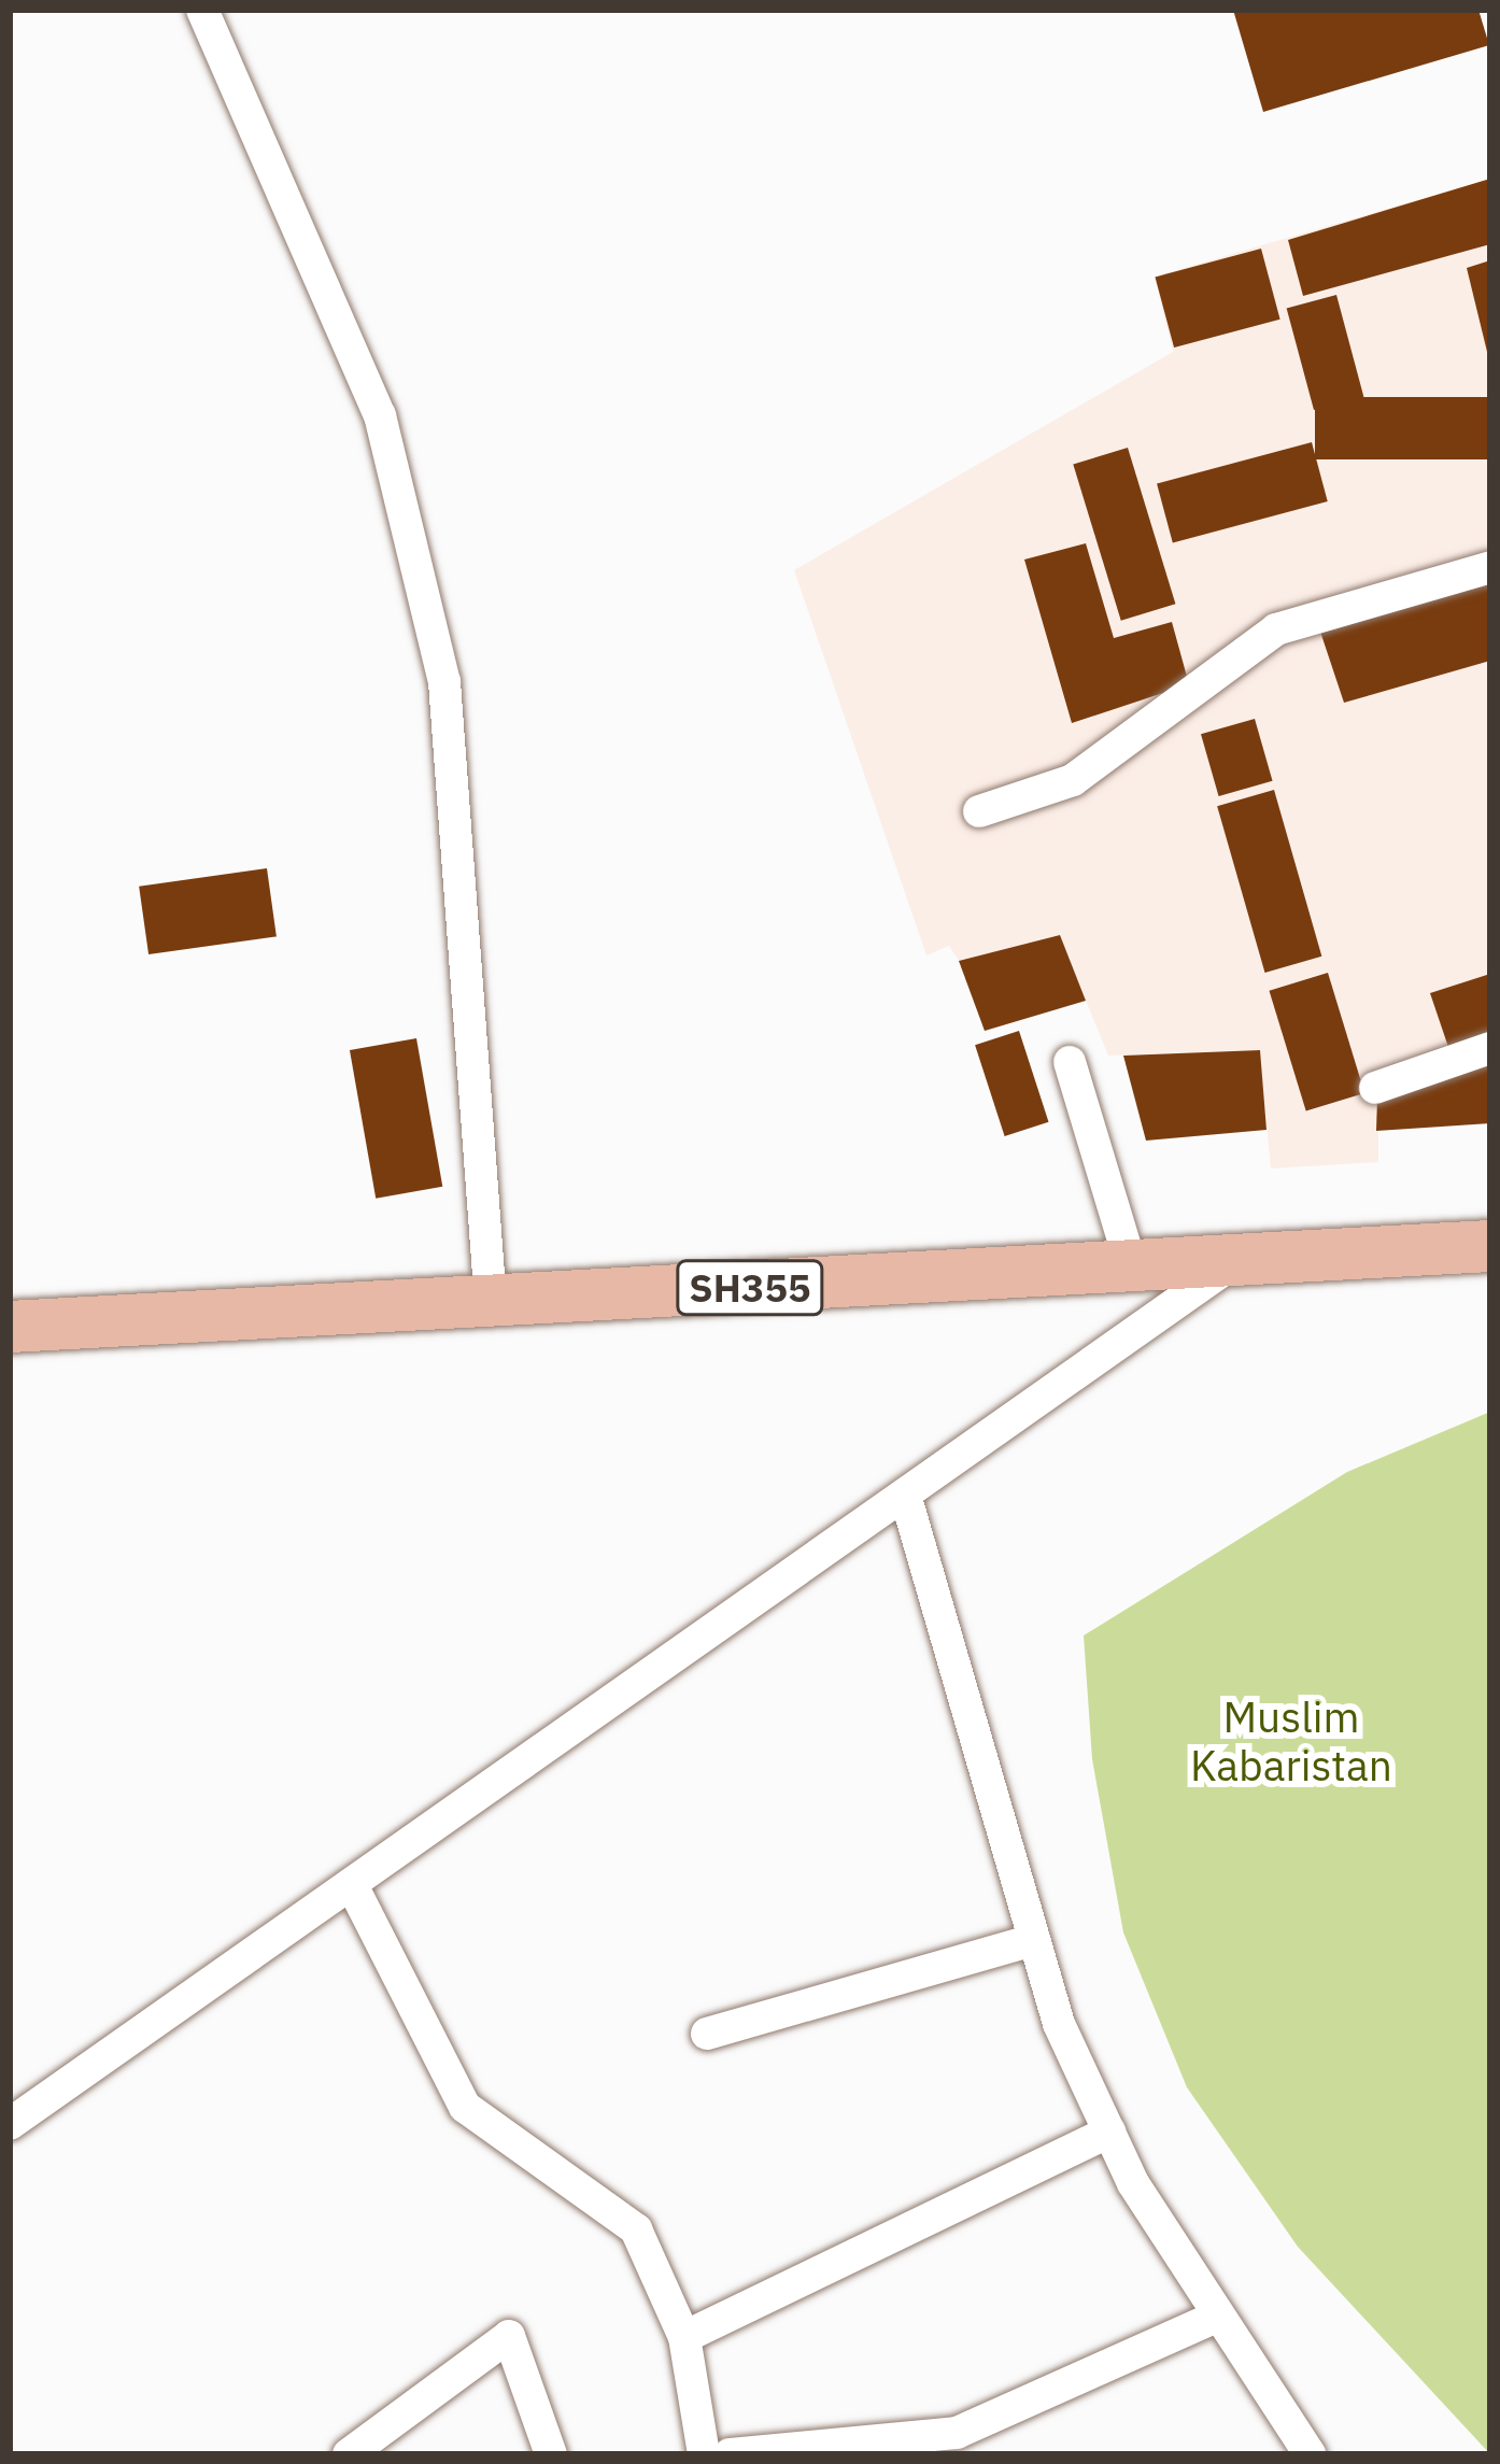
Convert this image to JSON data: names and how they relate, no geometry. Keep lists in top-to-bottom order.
{
  "streets": {
    "main road": ["SH355"]
  },
  "parks": ["Muslim Kabaristan"]
}
